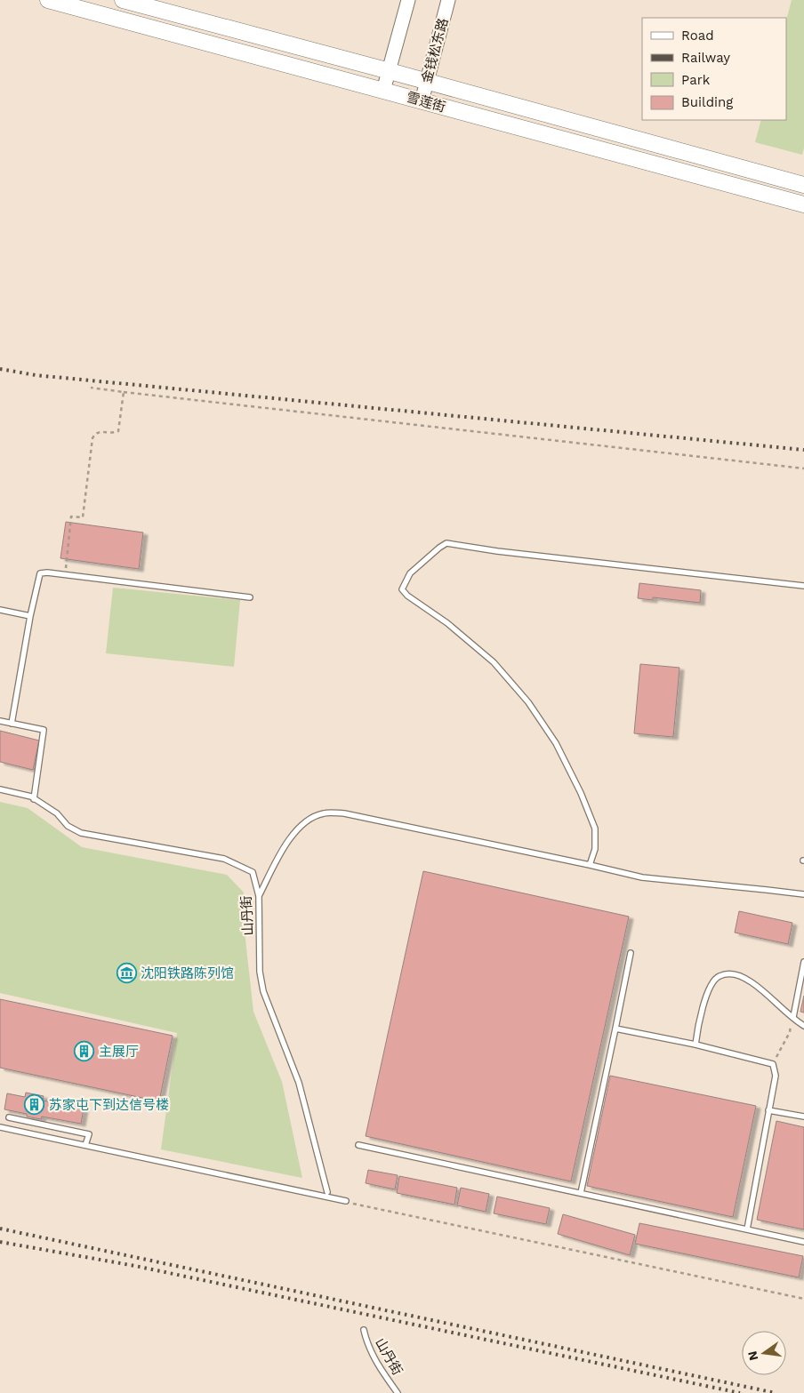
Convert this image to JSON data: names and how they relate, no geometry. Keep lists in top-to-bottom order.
{
  "streets": {
    "main road": ["金钱松东路", "雪莲街"],
    "lane": ["山丹街"]
  },
  "crossings": [
    ["金钱松东路", "雪莲街"]
  ],
  "places": {
    "museum": ["沈阳铁路陈列馆"],
    "building": ["主展厅", "苏家屯下到达信号楼"]
  },
  "legend": [
    "Road",
    "Railway",
    "Park",
    "Building"
  ],
  "north": "left"
}
